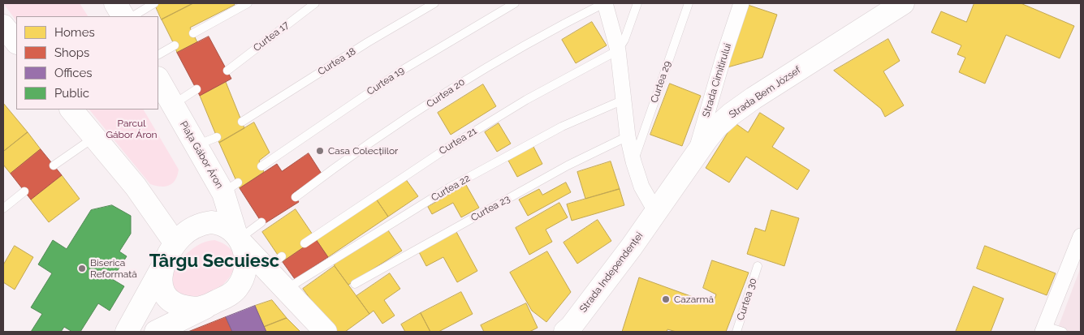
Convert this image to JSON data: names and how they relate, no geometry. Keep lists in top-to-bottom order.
{
  "streets": {
    "main road": ["Strada Bem József", "Piața Gábor Áron", "Strada Independenței"],
    "street": ["Strada Cimitirului"],
    "lane": [
      "Curtea 17",
      "Curtea 18",
      "Curtea 19",
      "Curtea 29",
      "Curtea 20",
      "Curtea 21",
      "Curtea 22",
      "Curtea 23",
      "Curtea 30"
    ]
  },
  "crossings": [
    ["Strada Cimitirului", "Strada Bem József"],
    ["Strada Bem József", "Strada Independenței"]
  ],
  "districts": ["Târgu Secuiesc"],
  "parks": ["Parcul Gábor Áron"],
  "places": ["Casa Colecțiilor", "Biserica Reformată", "Cazarmă"],
  "legend": [
    "Homes",
    "Shops",
    "Offices",
    "Public"
  ]
}
